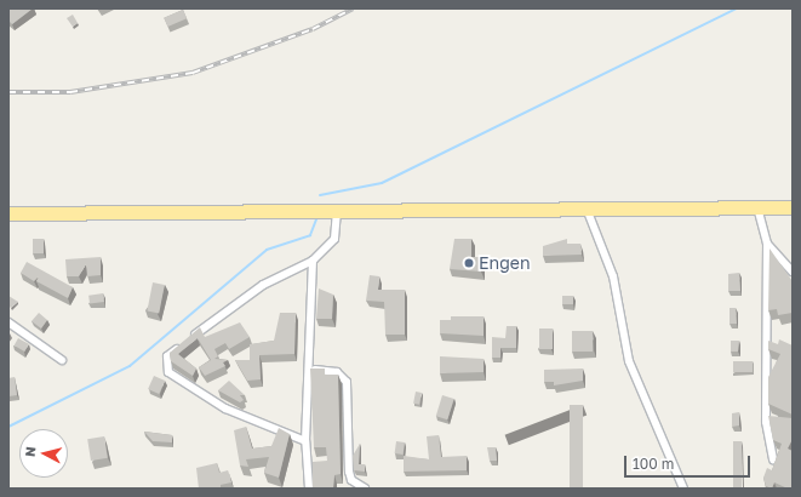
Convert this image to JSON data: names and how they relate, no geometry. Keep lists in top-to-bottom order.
{
  "places": ["Engen"],
  "scale_bar": "100 m",
  "north": "left"
}
